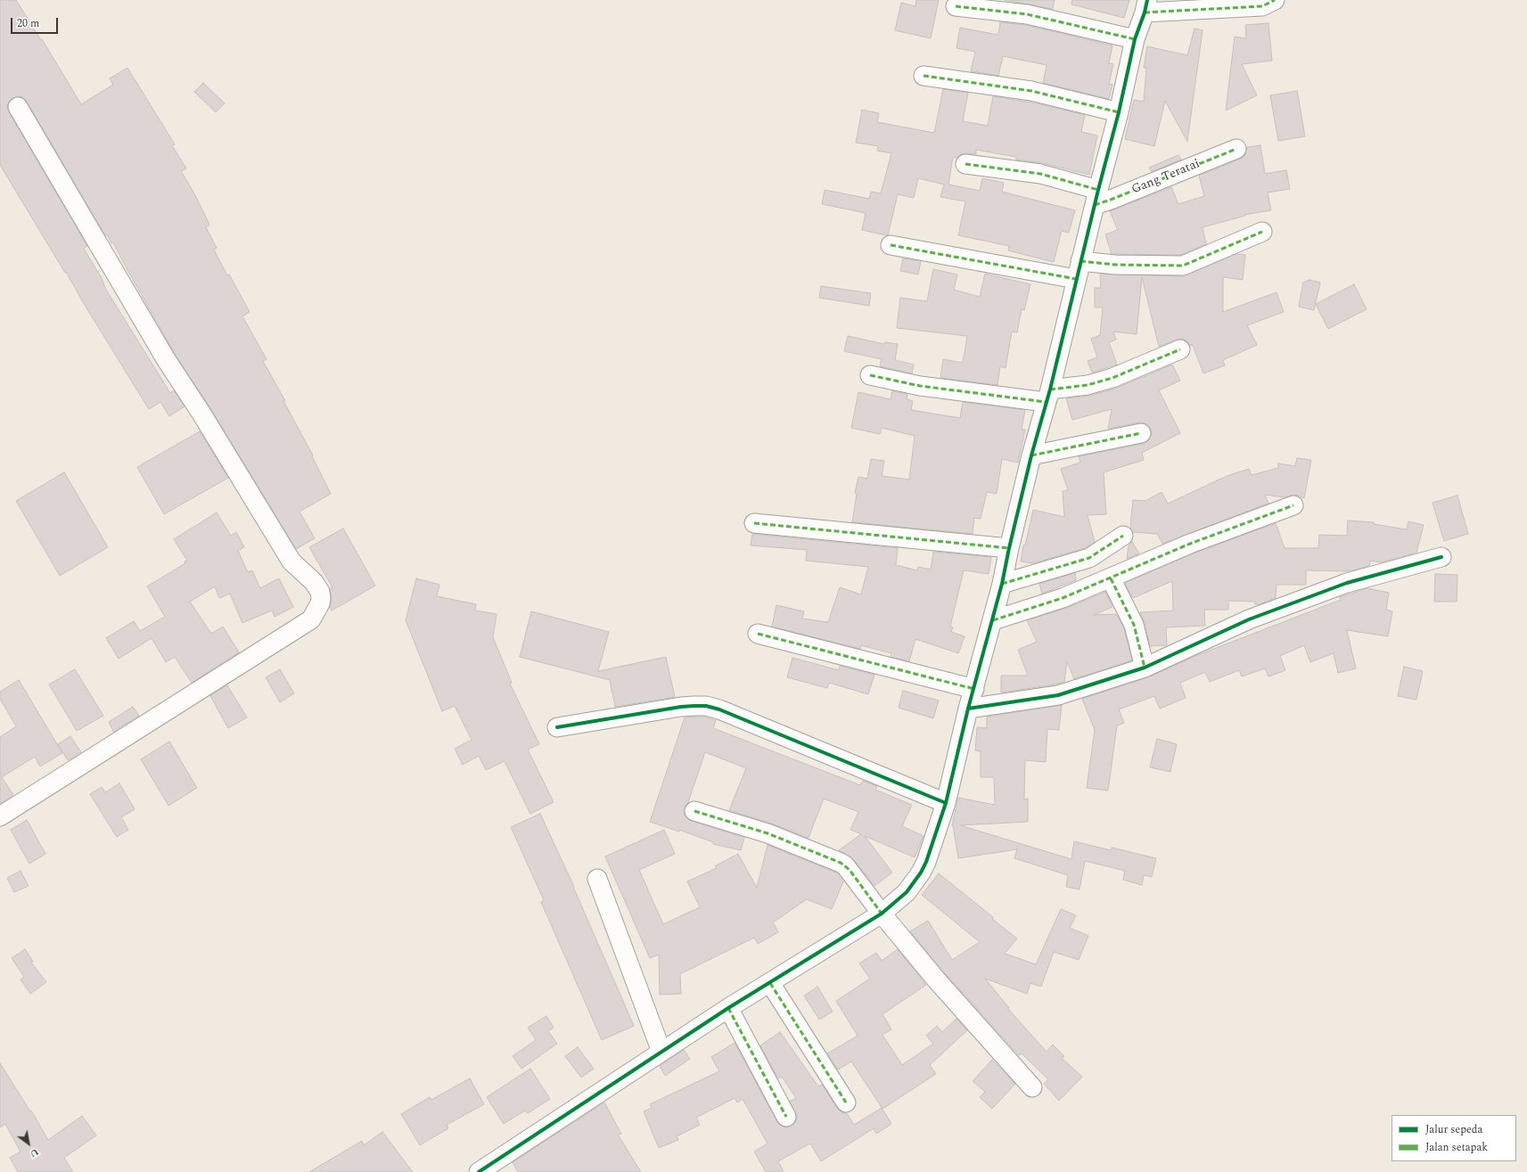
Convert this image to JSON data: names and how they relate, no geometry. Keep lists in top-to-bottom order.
{
  "streets": {
    "street": ["Gang Teratai"]
  },
  "legend": ["Jalur sepeda", "Jalan setapak"],
  "scale_bar": "20 m",
  "north": "bottom right"
}
